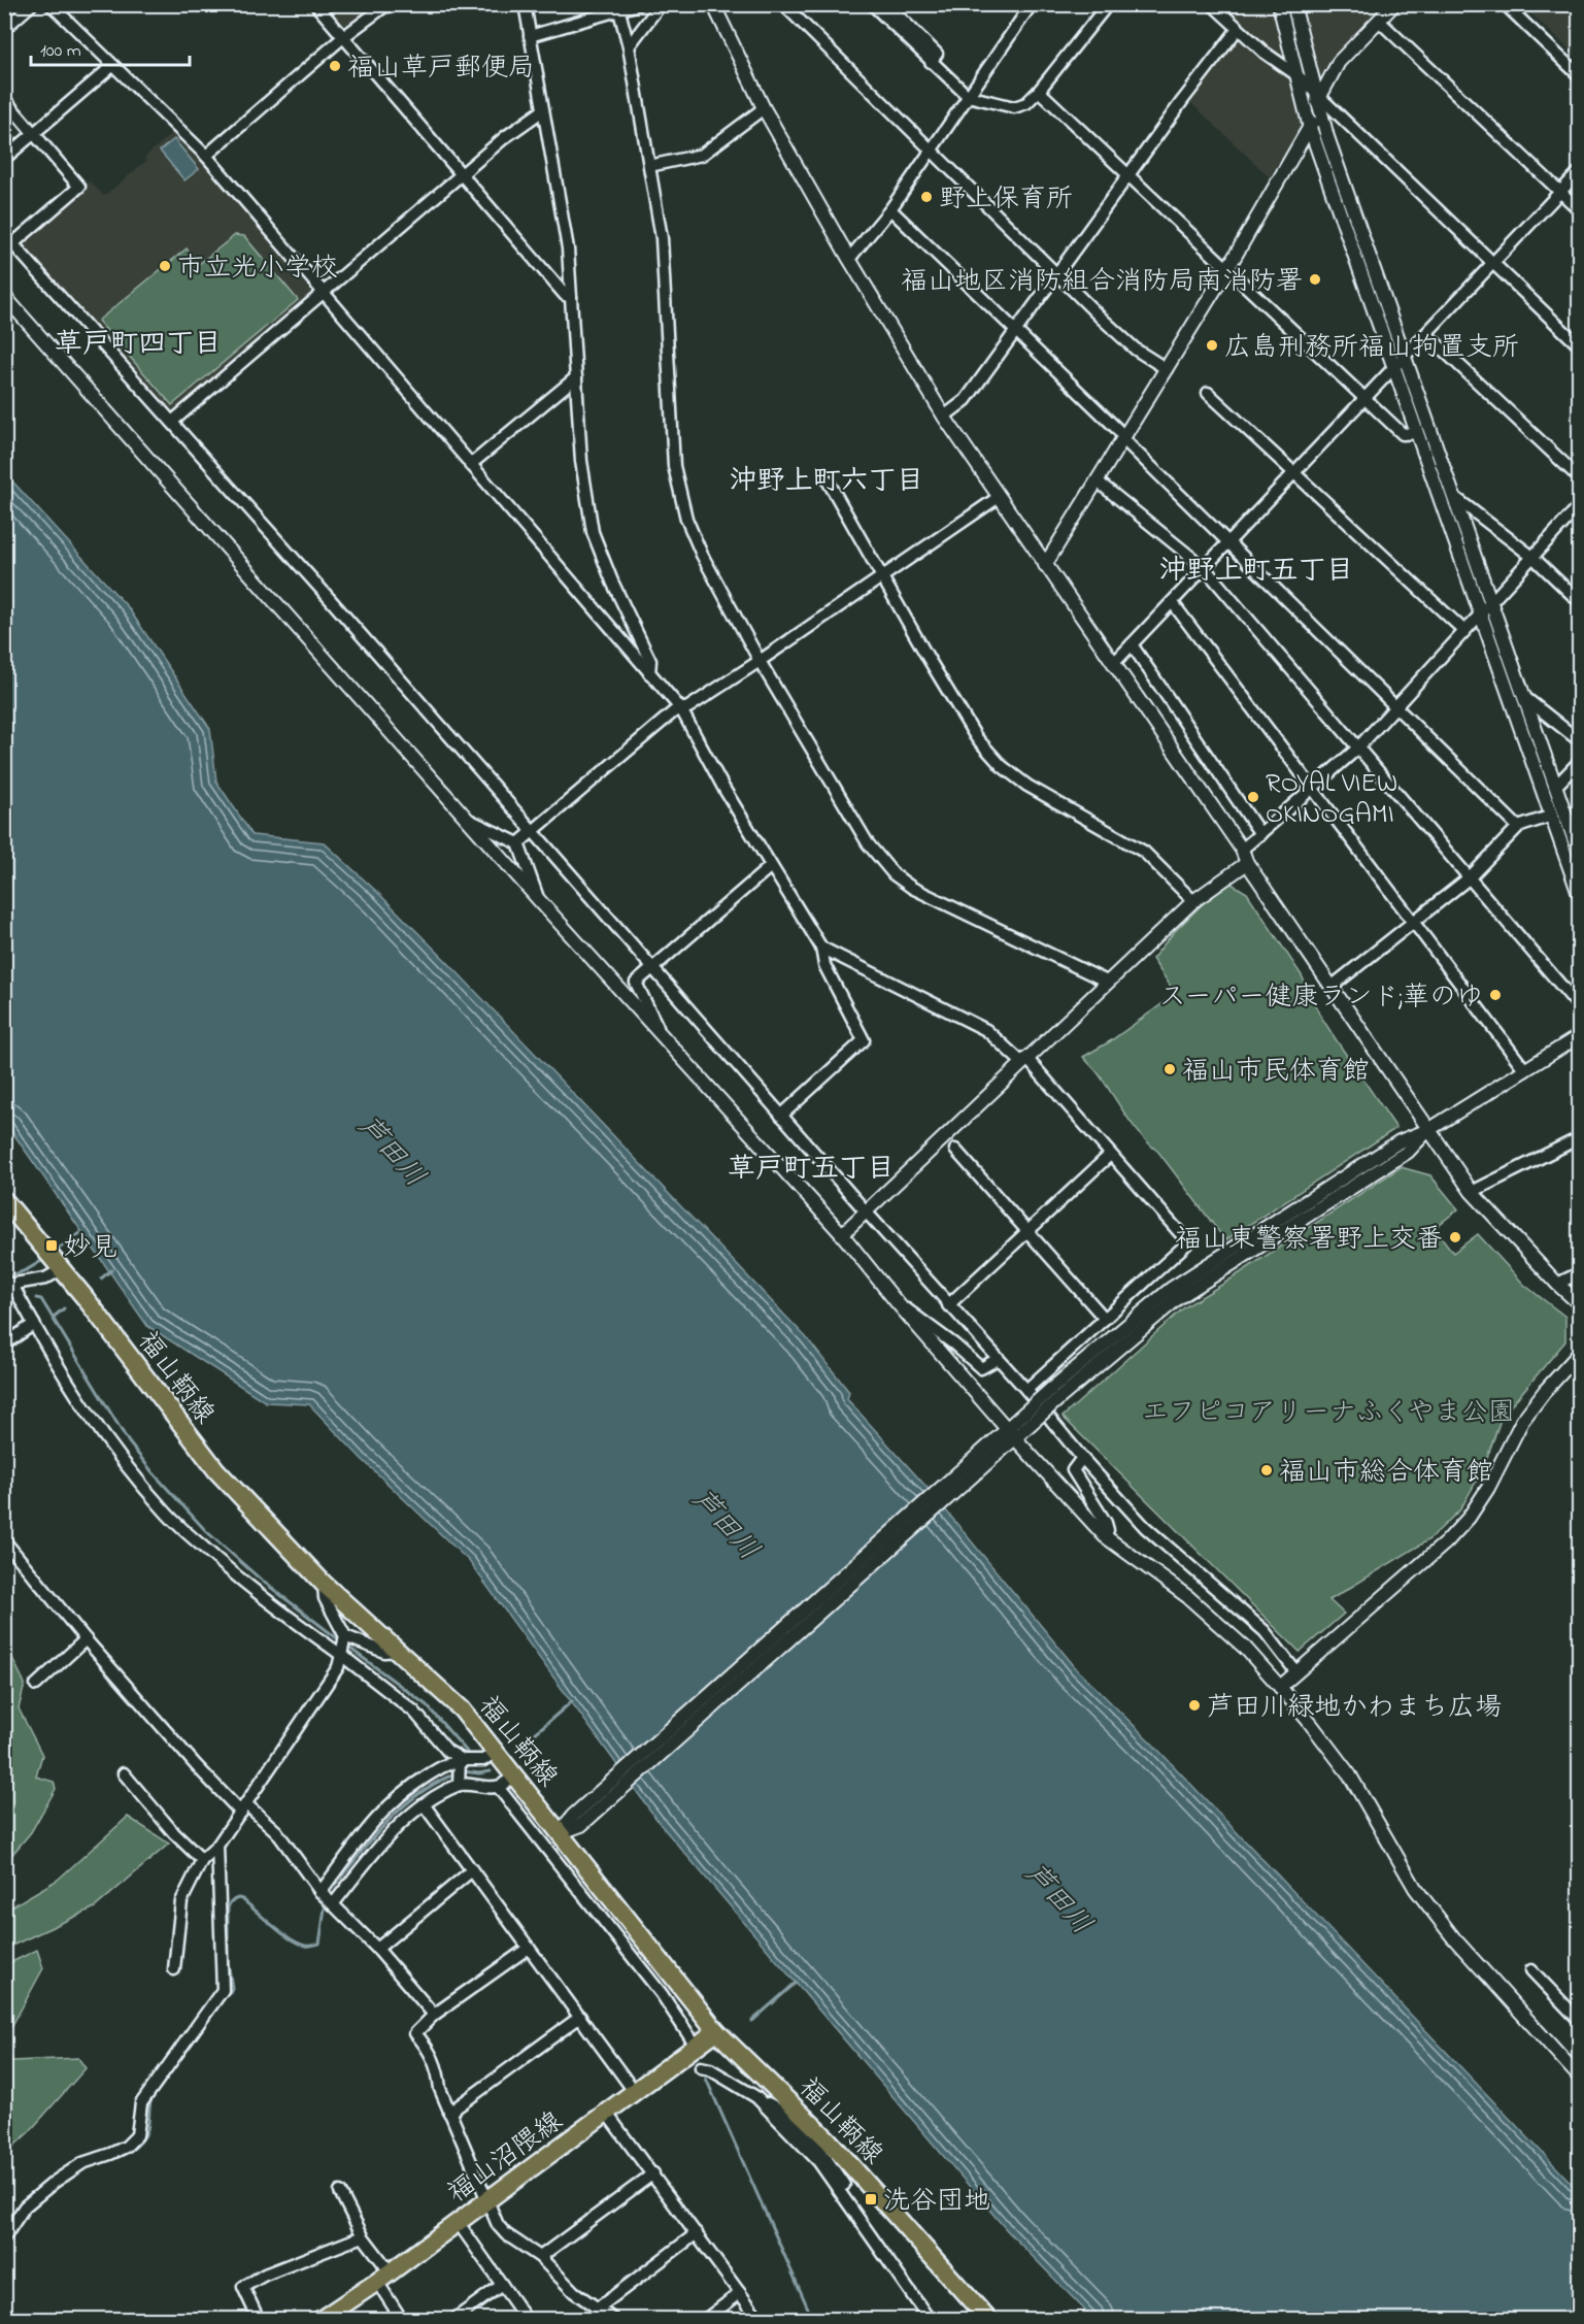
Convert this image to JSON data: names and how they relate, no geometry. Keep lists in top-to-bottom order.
{
  "streets": {
    "main road": ["福山鞆線", "福山沼隈線"]
  },
  "crossings": [
    ["福山鞆線", "福山沼隈線"]
  ],
  "districts": [
    "草戸町四丁目",
    "沖野上町六丁目",
    "沖野上町五丁目",
    "草戸町五丁目"
  ],
  "water": ["芦田川"],
  "parks": ["エフピコアリーナふくやま公園"],
  "places": {
    "other": [
      "福山草戸郵便局",
      "野上保育所",
      "市立光小学校",
      "福山地区消防組合消防局南消防署",
      "広島刑務所福山拘置支所",
      "ROYAL VIEW OKINOGAMI",
      "スーパー健康ランド;華のゆ",
      "福山市民体育館",
      "福山東警察署野上交番",
      "福山市総合体育館",
      "芦田川緑地かわまち広場"
    ],
    "transit": ["妙見", "洗谷団地"]
  },
  "scale_bar": "100 m"
}
